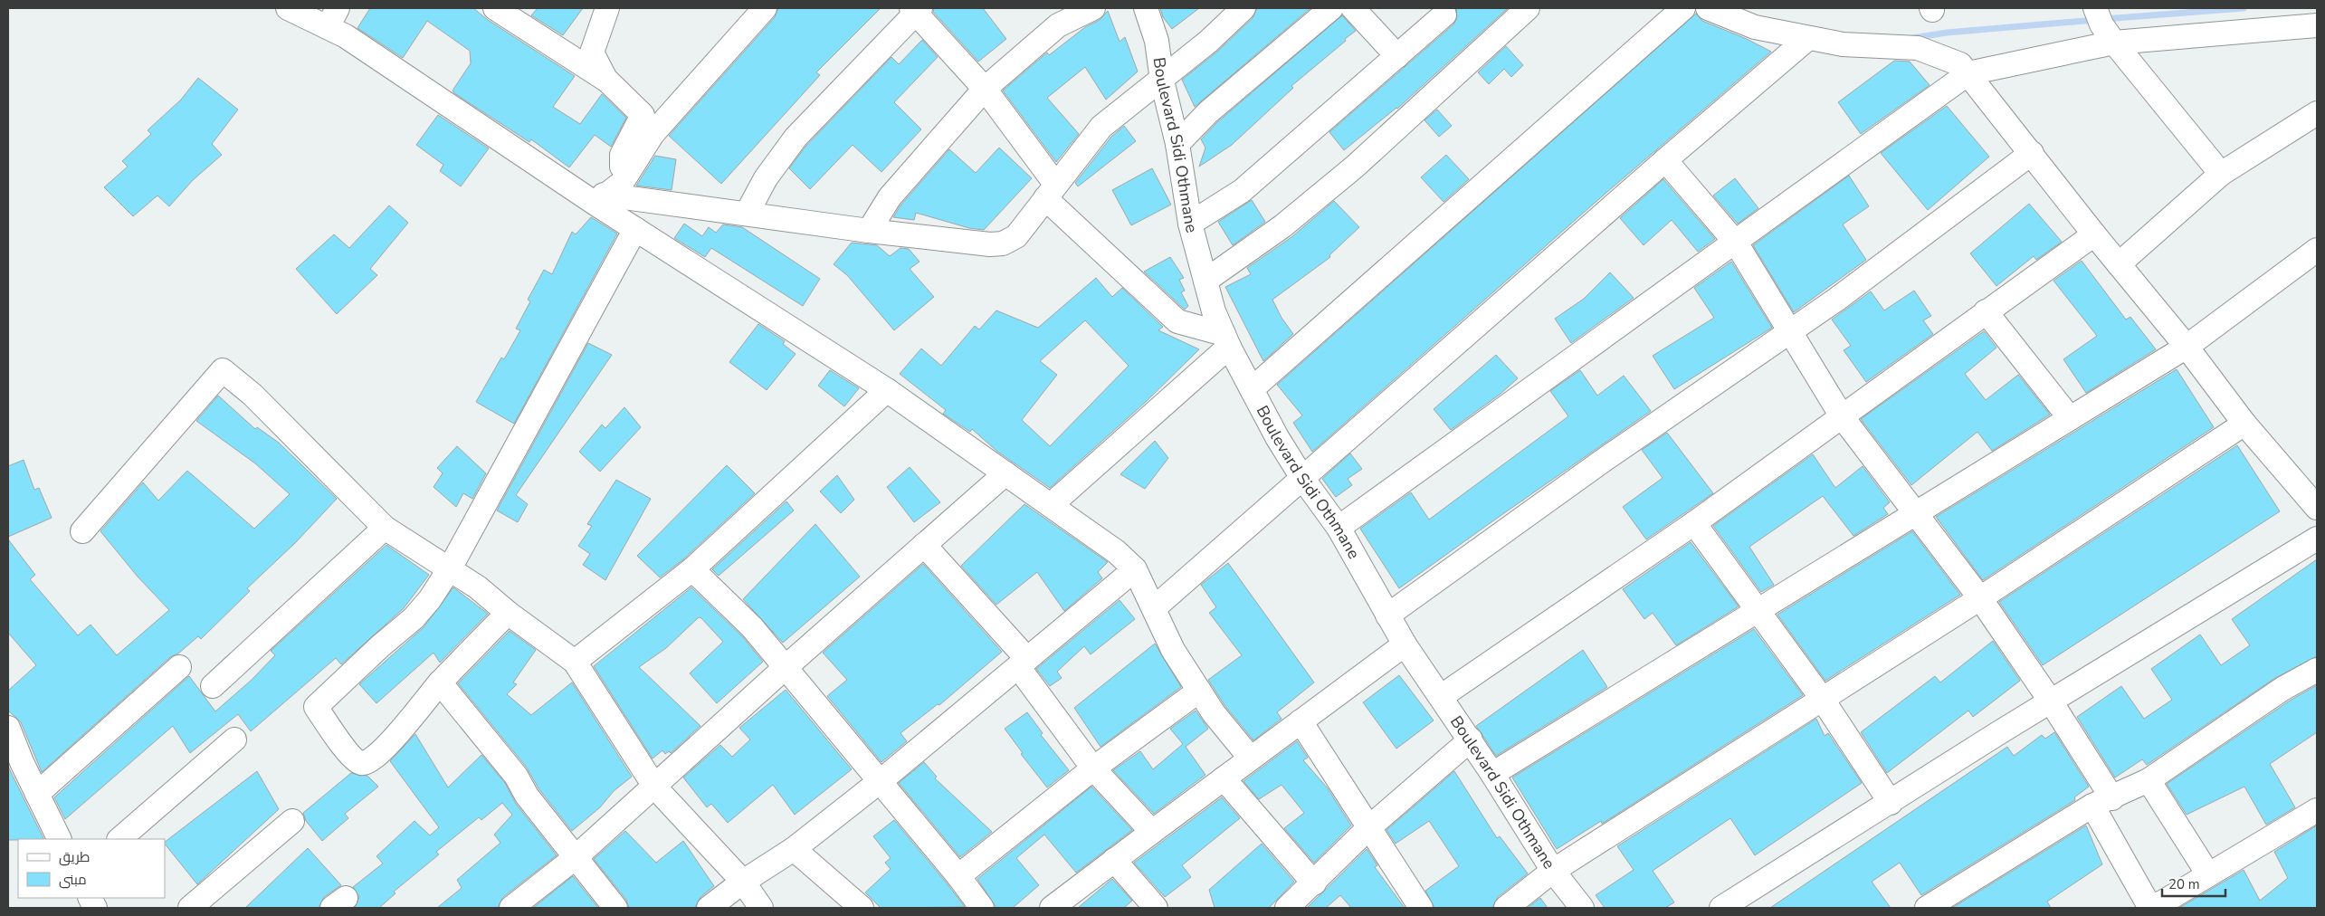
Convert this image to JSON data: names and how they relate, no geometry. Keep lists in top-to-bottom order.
{
  "streets": {
    "street": ["Boulevard Sidi Othmane"]
  },
  "legend": ["طريق", "مبنى"],
  "scale_bar": "20 m"
}
